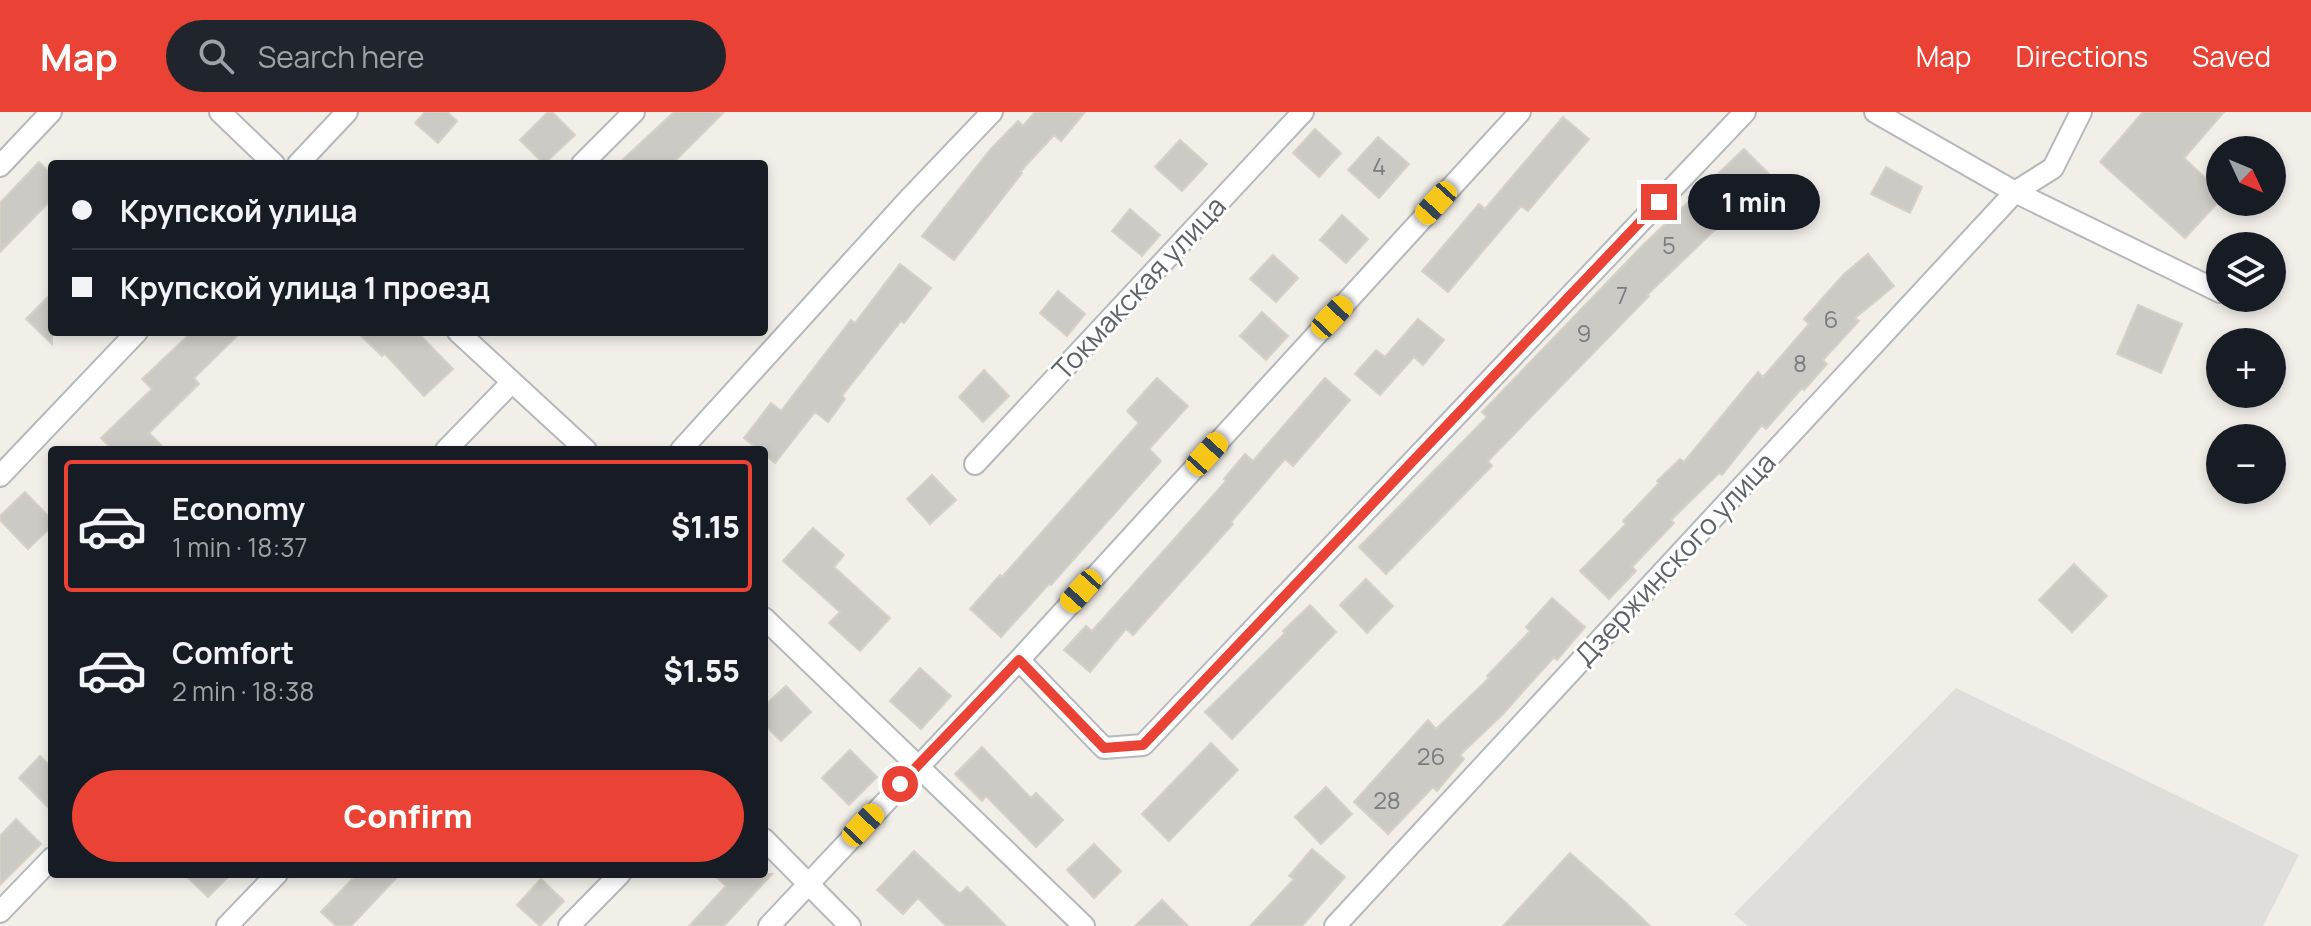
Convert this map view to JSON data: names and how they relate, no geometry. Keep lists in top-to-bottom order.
{
  "streets": {
    "street": ["Токмакская улица", "Дзержинского улица"]
  },
  "house_numbers": [
    "4",
    "5",
    "7",
    "6",
    "9",
    "8",
    "26",
    "28"
  ],
  "north": "bottom right",
  "page": {
    "header": "Map",
    "search": "Search here",
    "nav": ["Map", "Directions", "Saved"],
    "map_buttons": ["+", "−"],
    "banner": ["Крупской улица", "Крупской улица 1 проезд"],
    "bubble": "1 min",
    "list": [
      {
        "name": "Economy",
        "note": "1 min · 18:37",
        "value": "$1.15"
      },
      {
        "name": "Comfort",
        "note": "2 min · 18:38",
        "value": "$1.55"
      }
    ],
    "buttons": "Confirm"
  }
}
